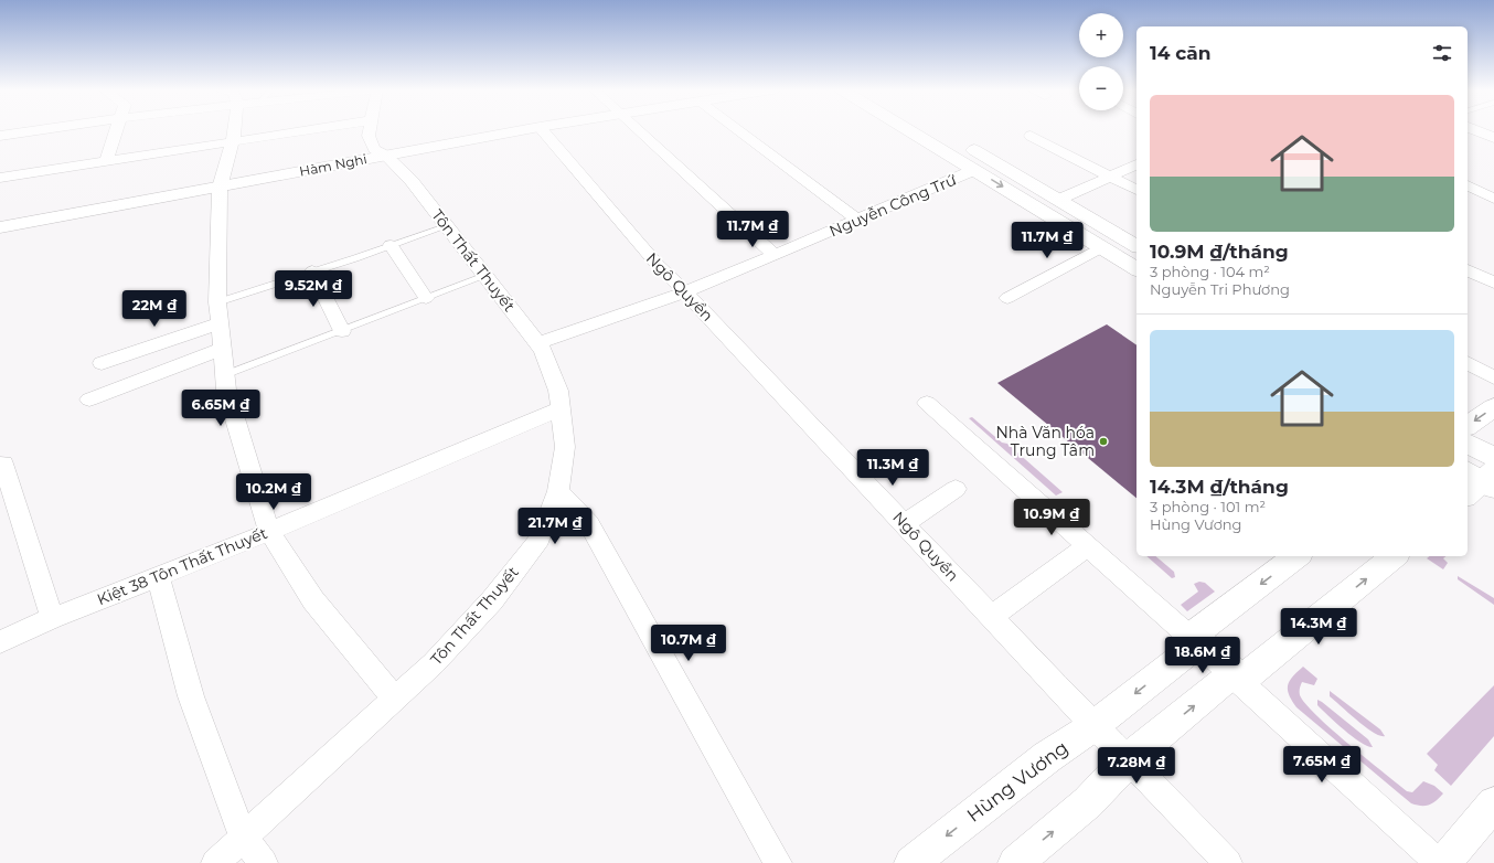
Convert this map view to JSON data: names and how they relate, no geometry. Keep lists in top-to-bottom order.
{
  "streets": {
    "main road": ["Hàm Nghi", "Hùng Vương"],
    "street": [
      "Nguyễn Công Trứ",
      "Tôn Thất Thuyết",
      "Ngô Quyền",
      "Kiệt 38 Tôn Thất Thuyết"
    ]
  },
  "crossings": [
    ["Hàm Nghi", "Tôn Thất Thuyết"],
    ["Nguyễn Công Trứ", "Tôn Thất Thuyết"],
    ["Nguyễn Công Trứ", "Ngô Quyền"],
    ["Tôn Thất Thuyết", "Kiệt 38 Tôn Thất Thuyết"],
    ["Ngô Quyền", "Hùng Vương"]
  ],
  "places": ["Nhà Văn hóa Trung Tâm"],
  "page": {
    "map_buttons": ["+", "−"],
    "heading": "14 căn",
    "list": [
      {
        "name": "10.9M ₫/tháng",
        "note": "3 phòng · 104 m² · Nguyễn Tri Phương"
      },
      {
        "name": "14.3M ₫/tháng",
        "note": "3 phòng · 101 m² · Hùng Vương"
      }
    ],
    "price": [
      "11.7M ₫",
      "11.7M ₫",
      "9.52M ₫",
      "22M ₫",
      "6.65M ₫",
      "11.3M ₫",
      "10.2M ₫",
      "10.9M ₫",
      "21.7M ₫",
      "14.3M ₫",
      "10.7M ₫",
      "18.6M ₫",
      "7.65M ₫",
      "7.28M ₫"
    ]
  }
}
